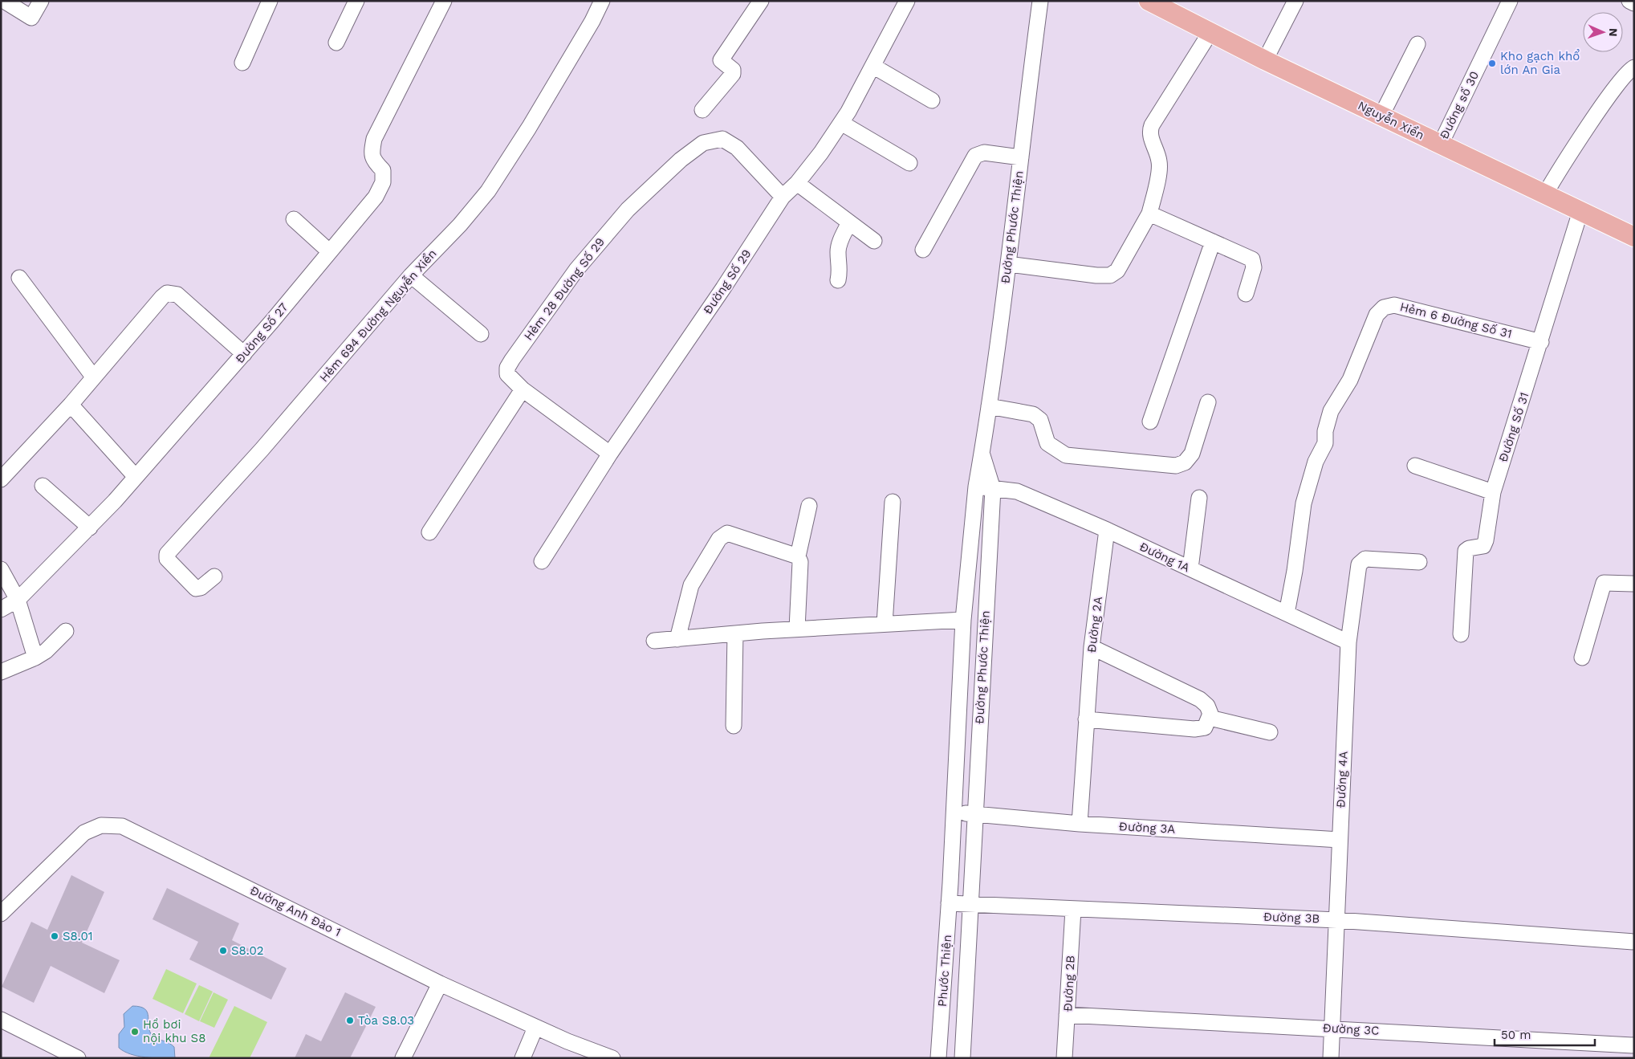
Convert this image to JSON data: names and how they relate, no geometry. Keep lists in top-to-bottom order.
{
  "streets": {
    "main road": ["Nguyễn Xiển"],
    "street": [
      "Đường số 30",
      "Đường Phước Thiện",
      "Đường Số 29",
      "Hẻm 28 Đường Số 29",
      "Hẻm 694 Đường Nguyễn Xiển",
      "Hẻm 6 Đường Số 31",
      "Đường Số 27",
      "Đường Số 31",
      "Đường 1A",
      "Đường 2A",
      "Đường 4A",
      "Đường 3A",
      "Đường Anh Đào 1",
      "Đường 3B",
      "Phước Thiện",
      "Đường 2B",
      "Đường 3C"
    ]
  },
  "crossings": [
    ["Đường số 30", "Nguyễn Xiển"],
    ["Nguyễn Xiển", "Đường Số 31"],
    ["Đường Phước Thiện", "Đường 1A"],
    ["Đường Phước Thiện", "Đường 3A"],
    ["Đường Phước Thiện", "Phước Thiện"],
    ["Đường Số 29", "Hẻm 28 Đường Số 29"],
    ["Hẻm 6 Đường Số 31", "Đường Số 31"],
    ["Hẻm 6 Đường Số 31", "Đường 1A"],
    ["Đường 1A", "Đường 2A"],
    ["Đường 1A", "Đường 4A"],
    ["Đường 2A", "Đường 3A"],
    ["Đường 4A", "Đường 3A"],
    ["Đường 4A", "Đường 3B"],
    ["Đường 4A", "Đường 3C"],
    ["Đường 3B", "Phước Thiện"],
    ["Đường 3B", "Đường 2B"],
    ["Đường 2B", "Đường 3C"]
  ],
  "places": [
    "Kho gạch khổ lớn An Gia",
    "S8.01",
    "S8.02",
    "Tòa S8.03",
    "Hồ bơi nội khu S8"
  ],
  "scale_bar": "50 m",
  "north": "right"
}
